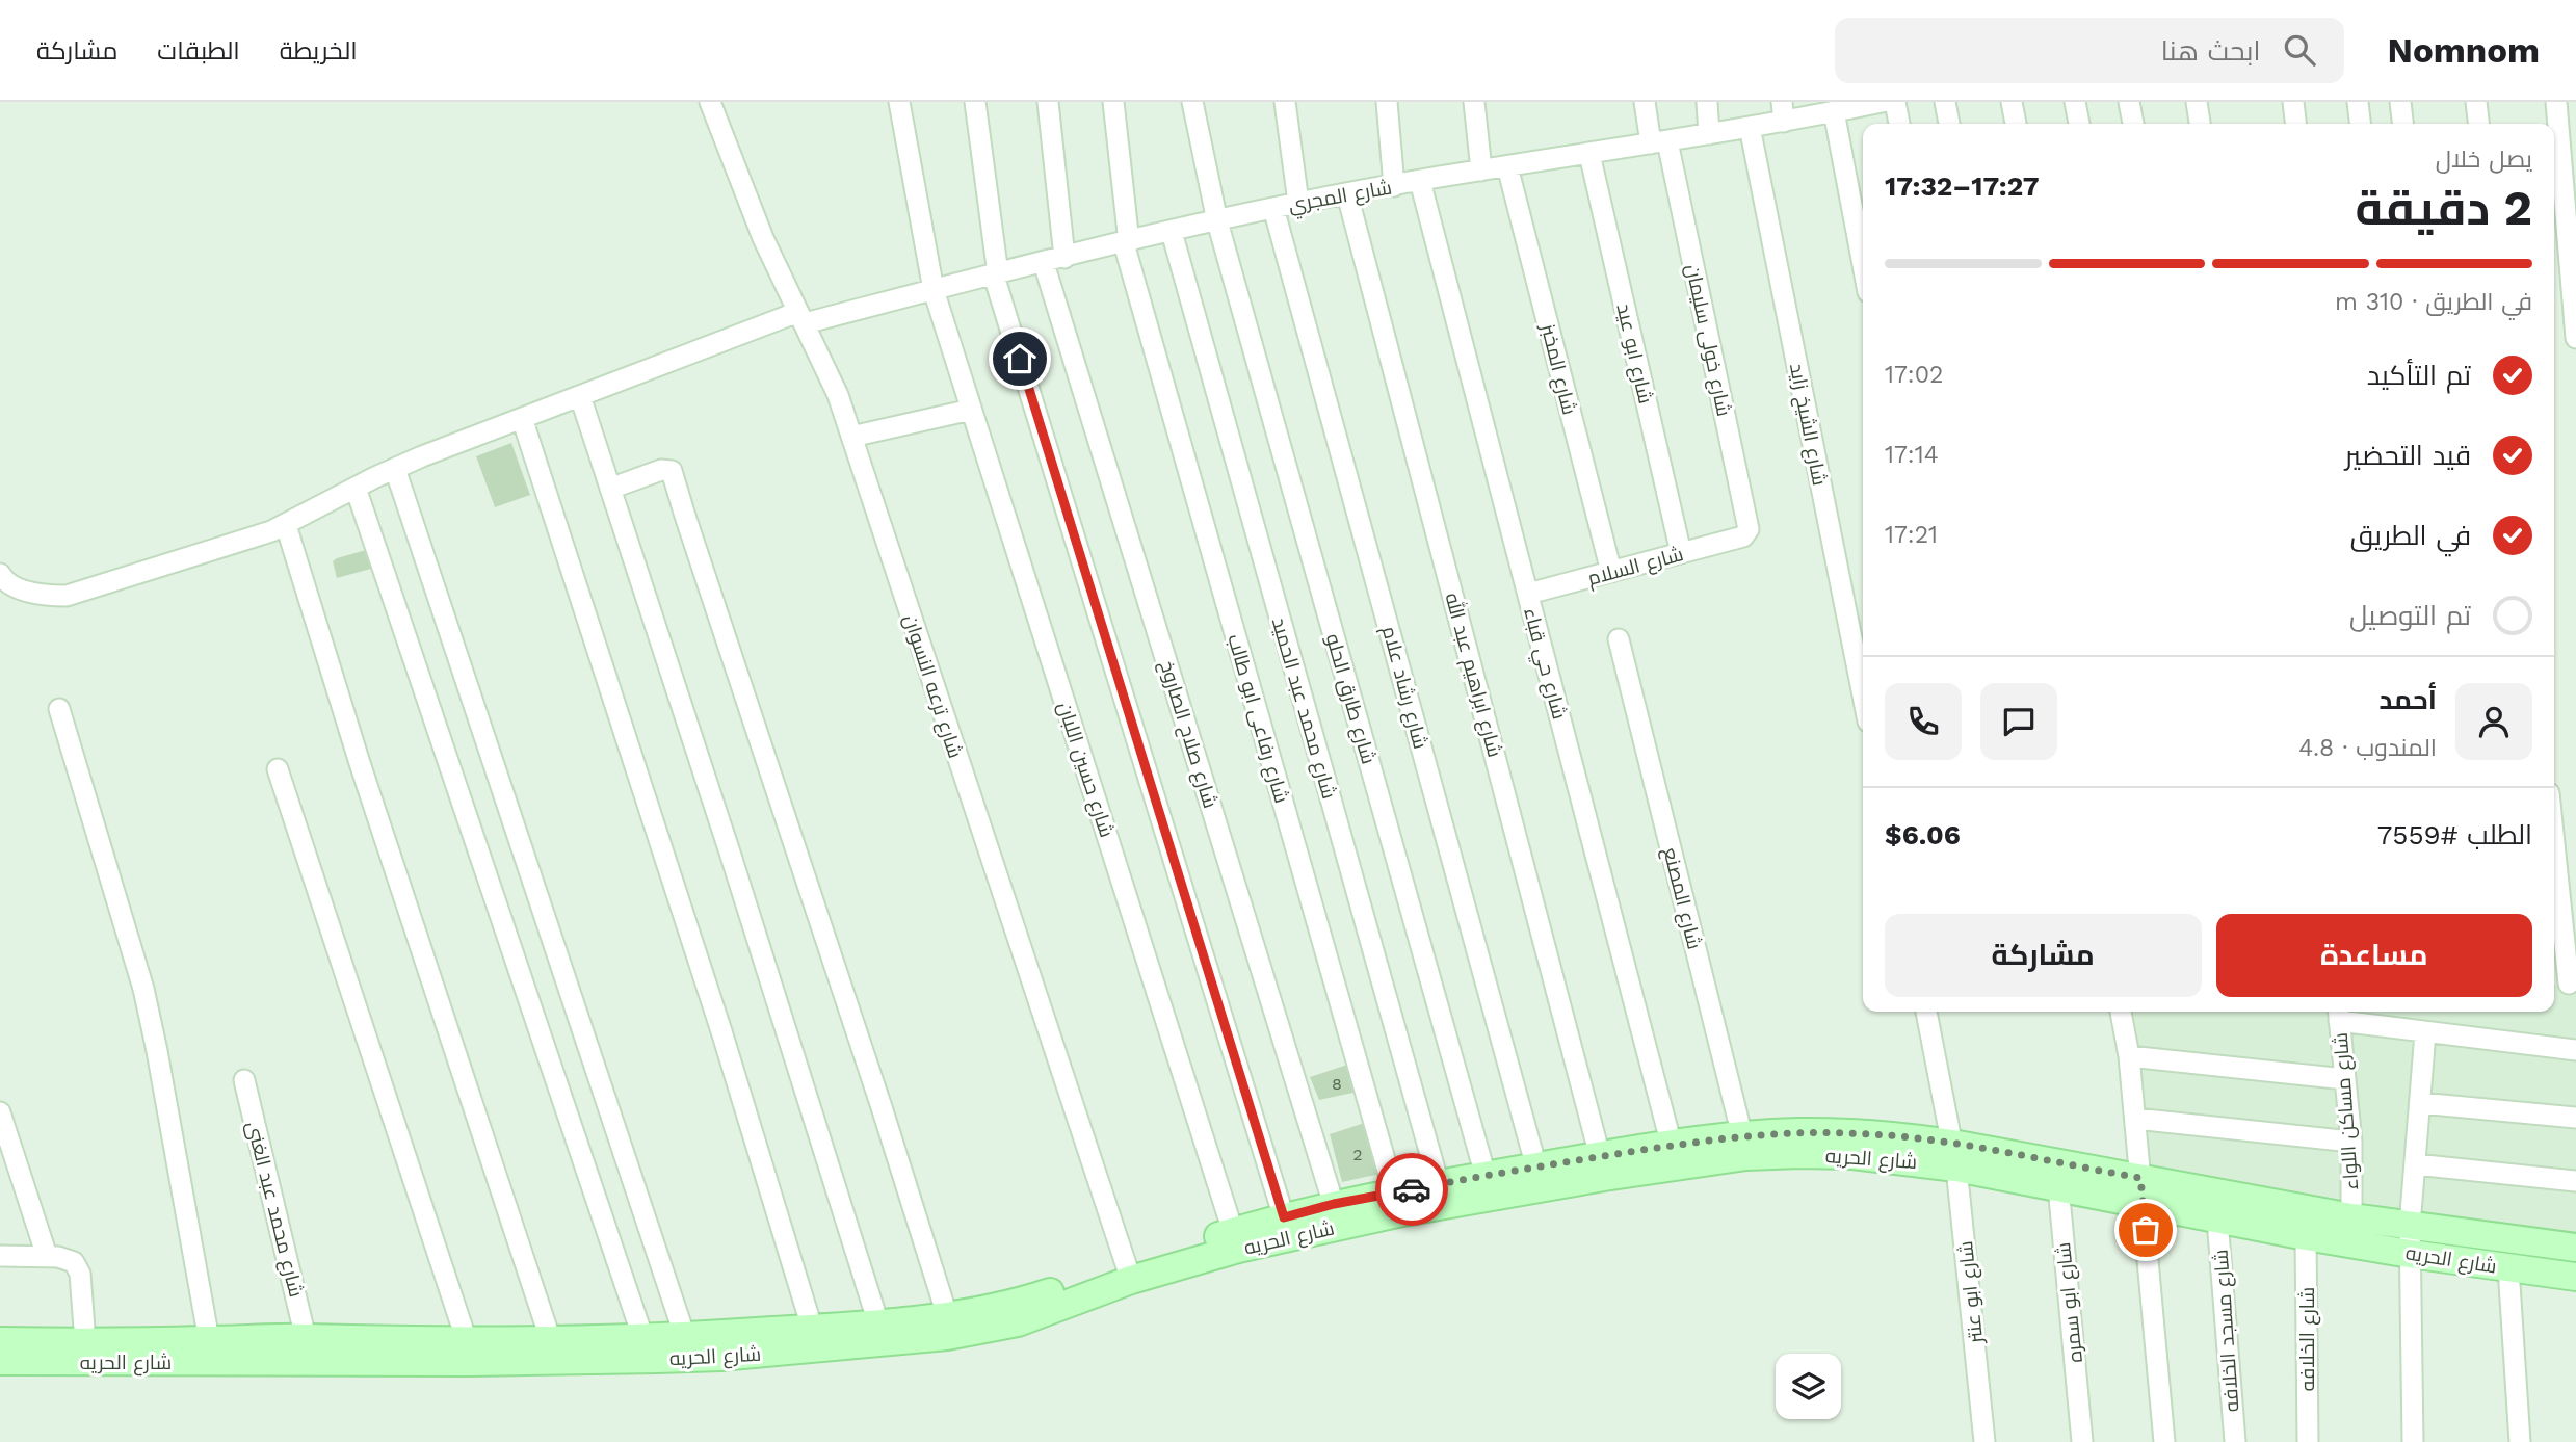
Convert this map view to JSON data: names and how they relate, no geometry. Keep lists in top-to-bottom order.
{
  "streets": {
    "main road": ["شارع الحريه"],
    "street": [
      "شارع المجري",
      "شارع خولى سليمان",
      "شارع ابو عيد",
      "شارع المخبز",
      "شارع الشيخ زايد",
      "شارع السلام",
      "شارع حي قباء",
      "شارع ابراهيم عبد الله",
      "شارع ترعه النسوان",
      "شارع رشاد علام",
      "شارع طارق الحلو",
      "شارع محمد عبد الحميد",
      "شارع رفاعى ابو طالب",
      "شارع صلاح الصاروخ",
      "شارع حسين اللبان",
      "شارع المصنع",
      "شارع مساكن اللواء",
      "شارع محمد عبد الغنى",
      "شارع ابو عنتر",
      "شارع ابو سمره",
      "شارع مسجد الخلافه",
      "شارع الخلافه"
    ]
  },
  "crossings": [
    ["شارع المجري", "شارع خولى سليمان"],
    ["شارع المجري", "شارع ابو عيد"],
    ["شارع المجري", "شارع المخبز"],
    ["شارع المجري", "شارع الشيخ زايد"],
    ["شارع المجري", "شارع حي قباء"],
    ["شارع المجري", "شارع ابراهيم عبد الله"],
    ["شارع المجري", "شارع ترعه النسوان"],
    ["شارع المجري", "شارع رشاد علام"],
    ["شارع المجري", "شارع طارق الحلو"],
    ["شارع المجري", "شارع محمد عبد الحميد"],
    ["شارع المجري", "شارع رفاعى ابو طالب"],
    ["شارع المجري", "شارع صلاح الصاروخ"],
    ["شارع المجري", "شارع حسين اللبان"],
    ["شارع خولى سليمان", "شارع السلام"],
    ["شارع ابو عيد", "شارع السلام"],
    ["شارع المخبز", "شارع السلام"],
    ["شارع السلام", "شارع حي قباء"],
    ["شارع حي قباء", "شارع الحريه"],
    ["شارع ابراهيم عبد الله", "شارع الحريه"],
    ["شارع ترعه النسوان", "شارع الحريه"],
    ["شارع رشاد علام", "شارع الحريه"],
    ["شارع طارق الحلو", "شارع الحريه"],
    ["شارع محمد عبد الحميد", "شارع الحريه"],
    ["شارع رفاعى ابو طالب", "شارع الحريه"],
    ["شارع صلاح الصاروخ", "شارع الحريه"],
    ["شارع حسين اللبان", "شارع الحريه"],
    ["شارع المصنع", "شارع الحريه"],
    ["شارع مساكن اللواء", "شارع الحريه"],
    ["شارع الحريه", "شارع محمد عبد الغنى"],
    ["شارع الحريه", "شارع ابو عنتر"],
    ["شارع الحريه", "شارع ابو سمره"],
    ["شارع الحريه", "شارع مسجد الخلافه"],
    ["شارع الحريه", "شارع الخلافه"]
  ],
  "house_numbers": ["8", "2"],
  "page": {
    "header": "Nomnom",
    "search": "ابحث هنا",
    "nav": ["الخريطة", "الطبقات", "مشاركة"],
    "heading": ["2 دقيقة", "يصل خلال", "17:27–17:32"],
    "panel": [
      "أحمد",
      "المندوب · 4.8",
      "الطلب #7559",
      "$6.06"
    ],
    "bar": "في الطريق · 310 m",
    "list": [
      ["تم التأكيد", "17:02"],
      ["قيد التحضير", "17:14"],
      ["في الطريق", "17:21"],
      "تم التوصيل"
    ],
    "buttons": ["مساعدة", "مشاركة"]
  }
}
